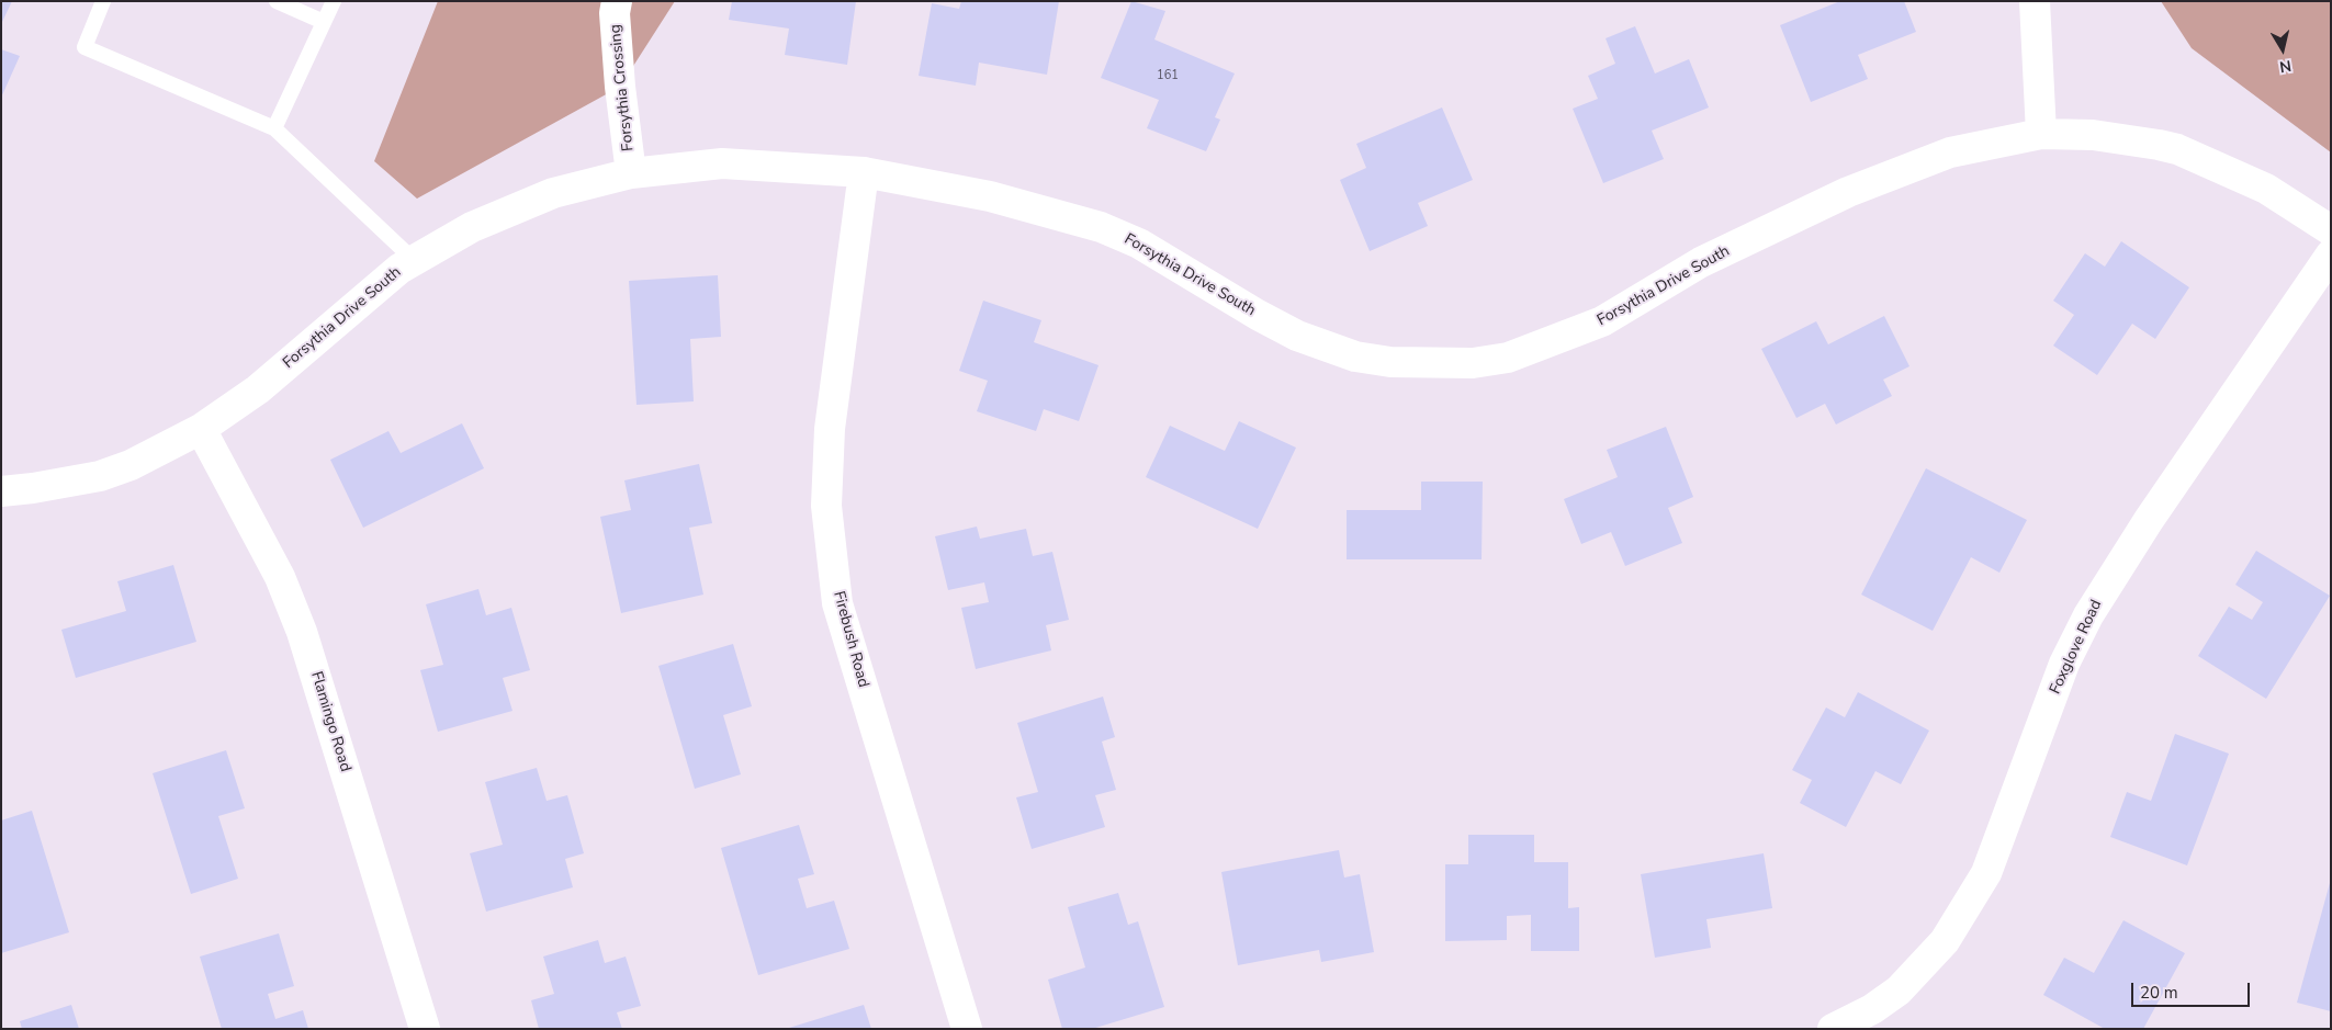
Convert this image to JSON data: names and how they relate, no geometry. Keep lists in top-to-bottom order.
{
  "streets": {
    "street": [
      "Forsythia Crossing",
      "Forsythia Drive South",
      "Firebush Road",
      "Foxglove Road",
      "Flamingo Road"
    ]
  },
  "crossings": [
    ["Forsythia Crossing", "Forsythia Drive South"],
    ["Forsythia Drive South", "Firebush Road"],
    ["Forsythia Drive South", "Flamingo Road"]
  ],
  "house_numbers": ["161"],
  "scale_bar": "20 m",
  "north": "bottom"
}
